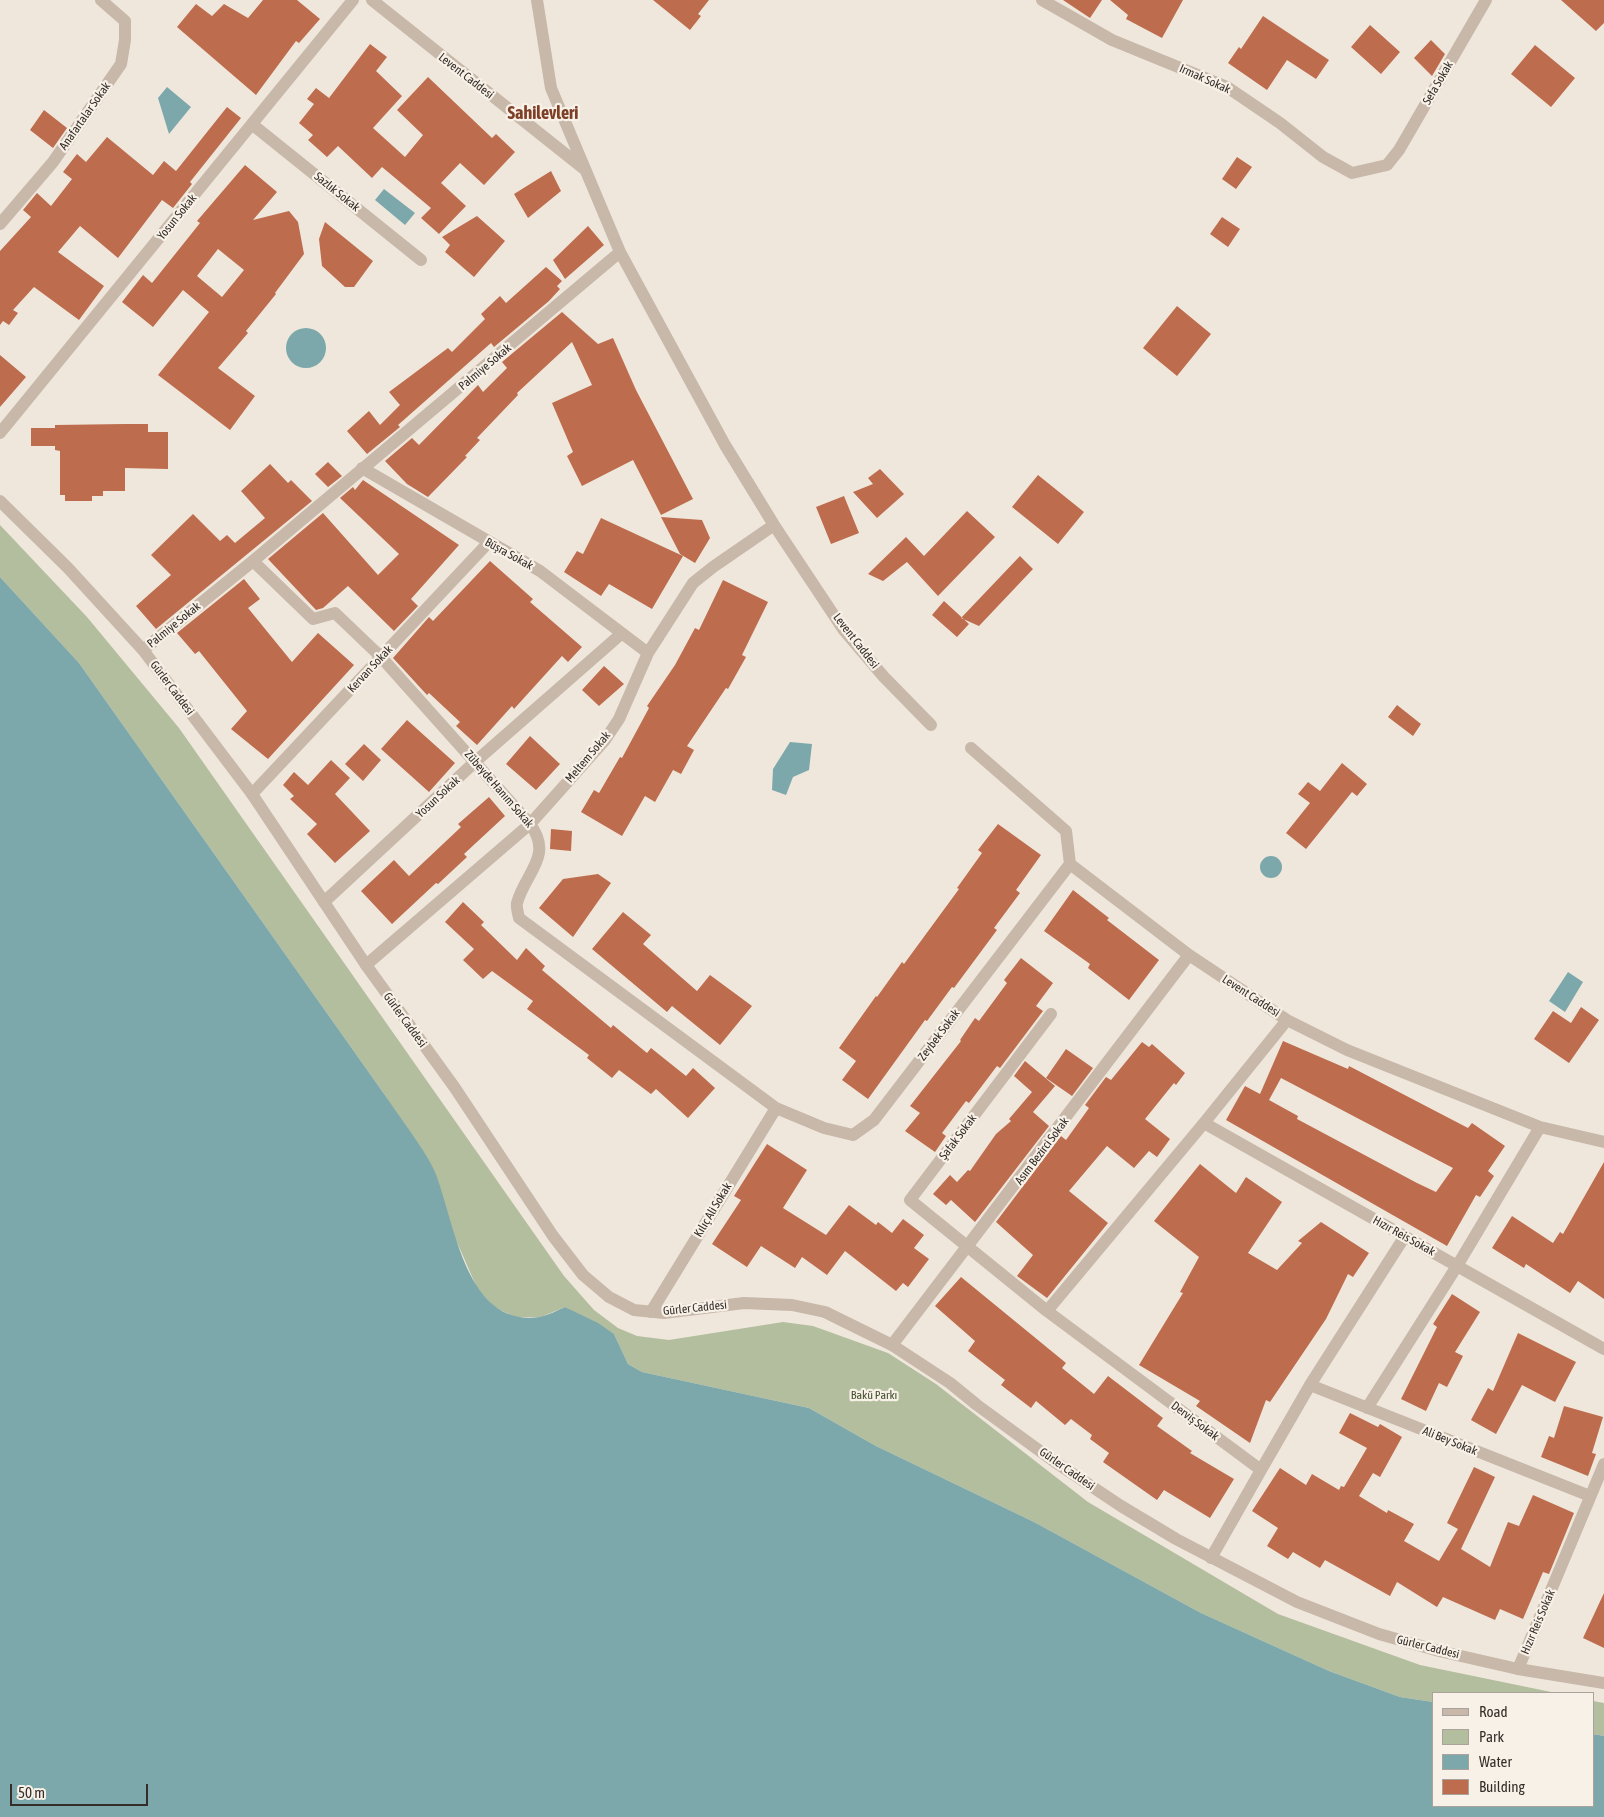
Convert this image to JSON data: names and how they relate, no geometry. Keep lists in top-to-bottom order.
{
  "streets": {
    "street": [
      "Levent Caddesi",
      "Irmak Sokak",
      "Sefa Sokak",
      "Anafartalar Sokak",
      "Sazlık Sokak",
      "Yosun Sokak",
      "Palmiye Sokak",
      "Büşra Sokak",
      "Kervan Sokak",
      "Gürler Caddesi",
      "Meltem Sokak",
      "Zübeyde Hanım Sokak",
      "Zeybek Sokak",
      "Şafak Sokak",
      "Asım Bezirci Sokak",
      "Kılıç Ali Sokak",
      "Hızır Reis Sokak",
      "Derviş Sokak",
      "Ali Bey Sokak"
    ]
  },
  "crossings": [
    ["Levent Caddesi", "Palmiye Sokak"],
    ["Levent Caddesi", "Meltem Sokak"],
    ["Levent Caddesi", "Zeybek Sokak"],
    ["Levent Caddesi", "Asım Bezirci Sokak"],
    ["Irmak Sokak", "Sefa Sokak"],
    ["Sazlık Sokak", "Yosun Sokak"],
    ["Yosun Sokak", "Büşra Sokak"],
    ["Yosun Sokak", "Gürler Caddesi"],
    ["Yosun Sokak", "Zübeyde Hanım Sokak"],
    ["Palmiye Sokak", "Büşra Sokak"],
    ["Palmiye Sokak", "Gürler Caddesi"],
    ["Palmiye Sokak", "Zübeyde Hanım Sokak"],
    ["Büşra Sokak", "Kervan Sokak"],
    ["Büşra Sokak", "Meltem Sokak"],
    ["Kervan Sokak", "Gürler Caddesi"],
    ["Kervan Sokak", "Zübeyde Hanım Sokak"],
    ["Gürler Caddesi", "Meltem Sokak"],
    ["Gürler Caddesi", "Asım Bezirci Sokak"],
    ["Gürler Caddesi", "Kılıç Ali Sokak"],
    ["Gürler Caddesi", "Hızır Reis Sokak"],
    ["Meltem Sokak", "Zübeyde Hanım Sokak"],
    ["Zübeyde Hanım Sokak", "Zeybek Sokak"],
    ["Zübeyde Hanım Sokak", "Kılıç Ali Sokak"],
    ["Zeybek Sokak", "Kılıç Ali Sokak"],
    ["Şafak Sokak", "Asım Bezirci Sokak"],
    ["Şafak Sokak", "Derviş Sokak"],
    ["Asım Bezirci Sokak", "Derviş Sokak"],
    ["Hızır Reis Sokak", "Ali Bey Sokak"]
  ],
  "districts": ["Sahilevleri"],
  "parks": ["Bakü Parkı"],
  "legend": [
    "Road",
    "Park",
    "Water",
    "Building"
  ],
  "scale_bar": "50 m"
}
